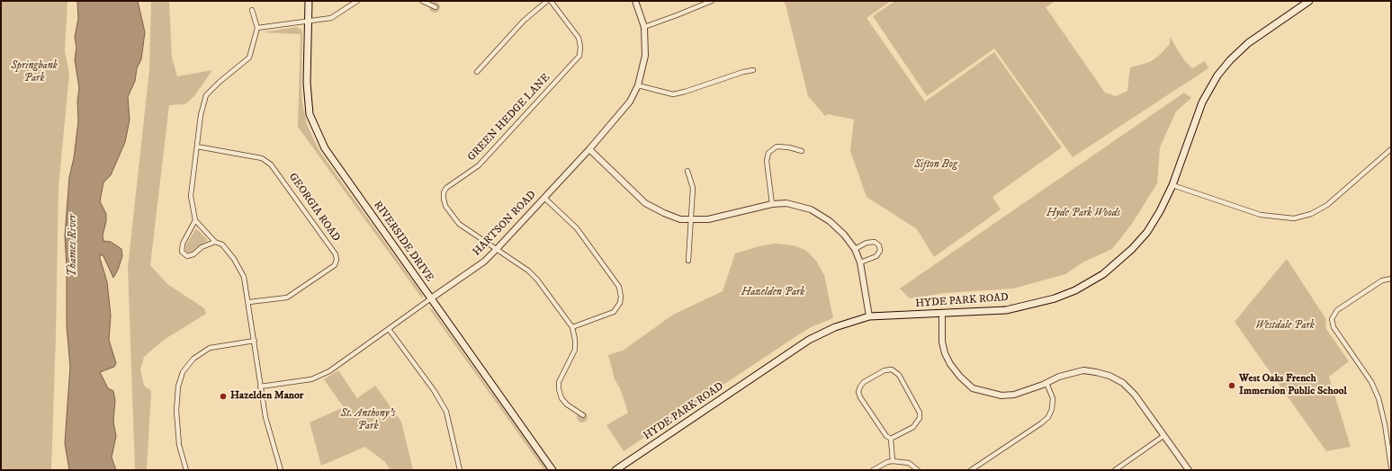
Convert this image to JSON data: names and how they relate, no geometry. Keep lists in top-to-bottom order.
{
  "streets": {
    "main road": ["RIVERSIDE DRIVE", "HYDE PARK ROAD"],
    "street": ["GREEN HEDGE LANE", "GEORGIA ROAD", "HARTSON ROAD"]
  },
  "crossings": [
    ["GREEN HEDGE LANE", "HARTSON ROAD"],
    ["HARTSON ROAD", "RIVERSIDE DRIVE"]
  ],
  "water": ["Thames River"],
  "parks": [
    "Springbank Park",
    "Sifton Bog",
    "Hyde Park Woods",
    "Hazelden Park",
    "Westdale Park",
    "St. Anthony's Park"
  ],
  "places": ["West Oaks French Immersion Public School", "Hazelden Manor"]
}
